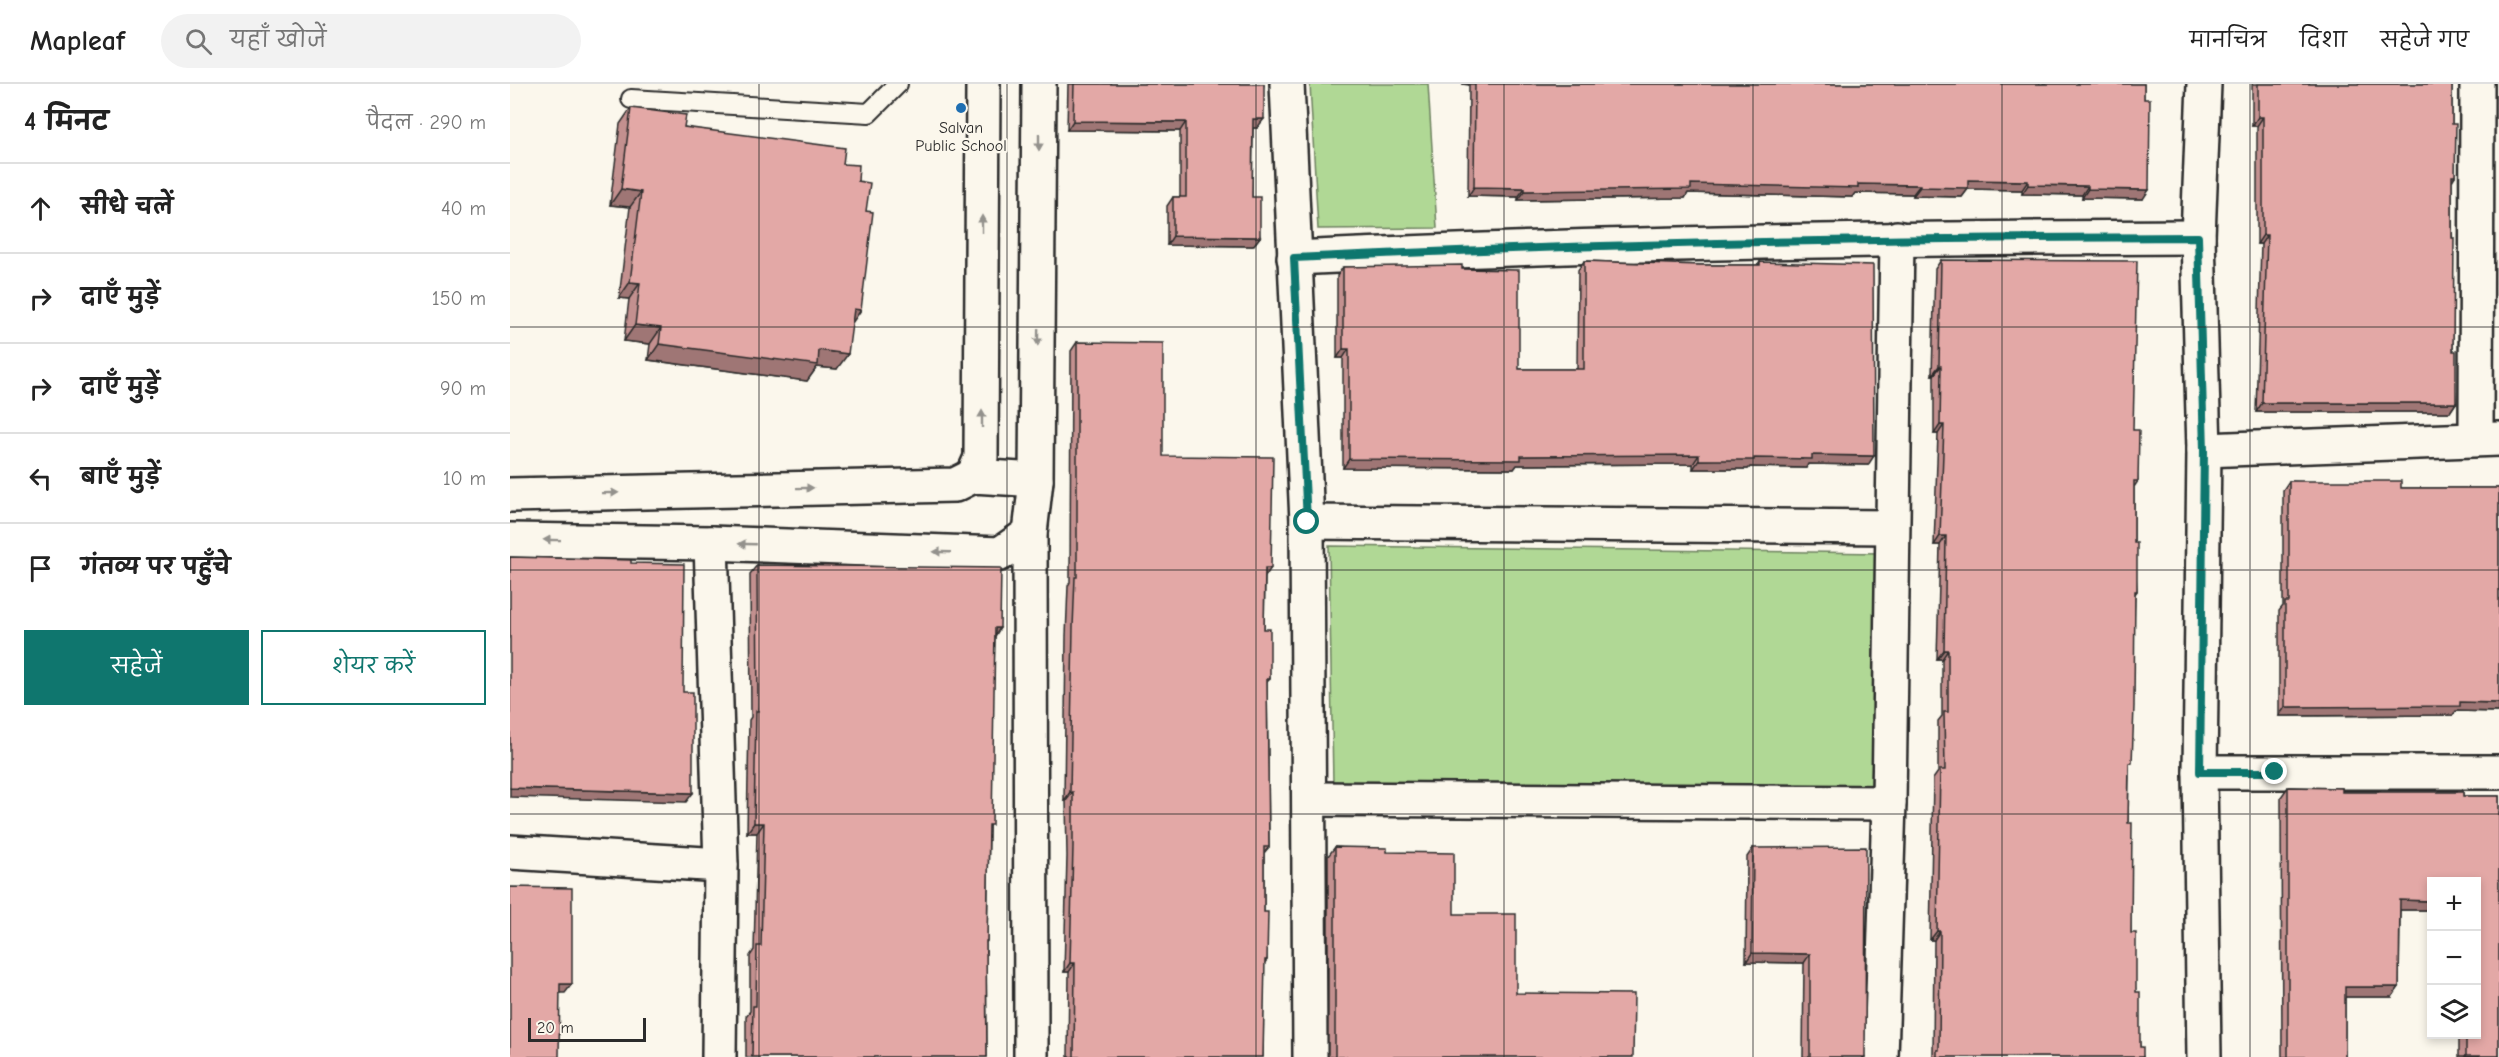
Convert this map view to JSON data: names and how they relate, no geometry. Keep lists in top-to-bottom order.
{
  "places": ["Salvan Public School"],
  "scale_bar": "20 m",
  "page": {
    "header": "Mapleaf",
    "search": "यहाँ खोजें",
    "nav": ["मानचित्र", "दिशा", "सहेजे गए"],
    "heading": ["4 मिनट", "पैदल · 290 m"],
    "list": [
      ["सीधे चलें", "40 m"],
      ["दाएँ मुड़ें", "150 m"],
      ["दाएँ मुड़ें", "90 m"],
      ["बाएँ मुड़ें", "10 m"],
      "गंतव्य पर पहुँचे"
    ],
    "buttons": ["सहेजें", "शेयर करें"],
    "map_buttons": ["+", "−"],
    "scale": "20 m"
  }
}
